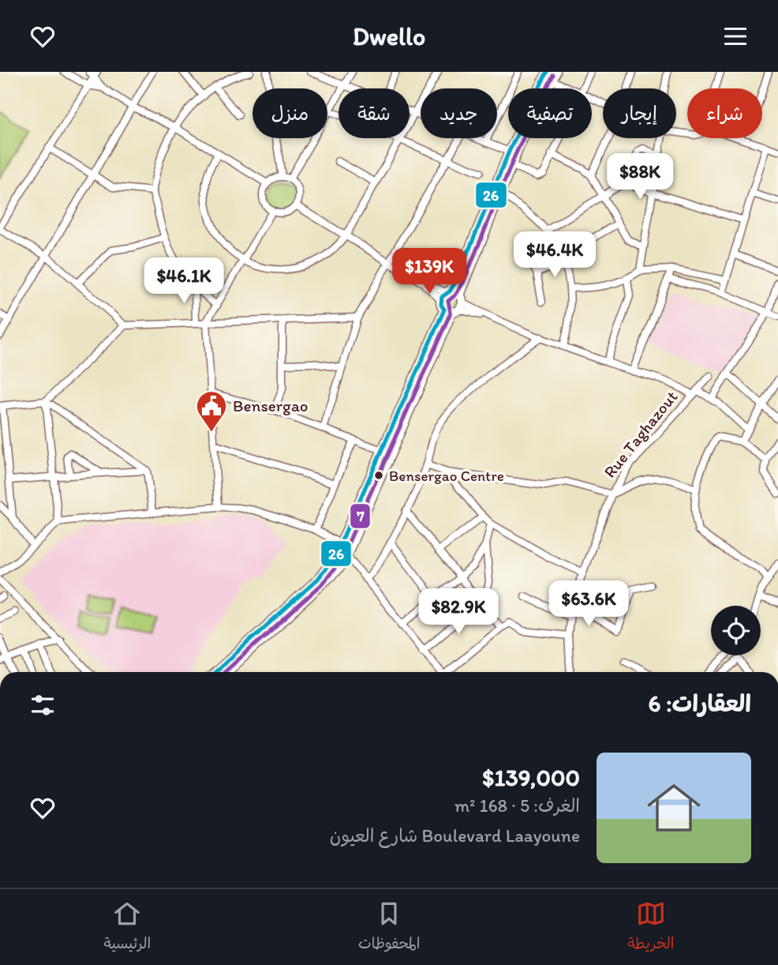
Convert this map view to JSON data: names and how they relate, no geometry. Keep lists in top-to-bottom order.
{
  "streets": {
    "street": ["Rue Taghazout"]
  },
  "places": {
    "public building": ["Bensergao"],
    "other": ["Bensergao Centre"]
  },
  "lines": ["transit line 26", "transit line 7"],
  "page": {
    "header": "Dwello",
    "chip": [
      "شراء",
      "إيجار",
      "تصفية",
      "جديد",
      "شقة",
      "منزل"
    ],
    "price": [
      "$88K",
      "$46.4K",
      "$139K",
      "$46.1K",
      "$63.6K",
      "$82.9K"
    ],
    "heading": "العقارات: 6",
    "list": [
      {
        "name": "$139,000",
        "note": "الغرف: 5 · 168 m² · Boulevard Laayoune شارع العيون"
      }
    ],
    "tabs": ["الخريطة", "المحفوظات", "الرئيسية"]
  }
}
